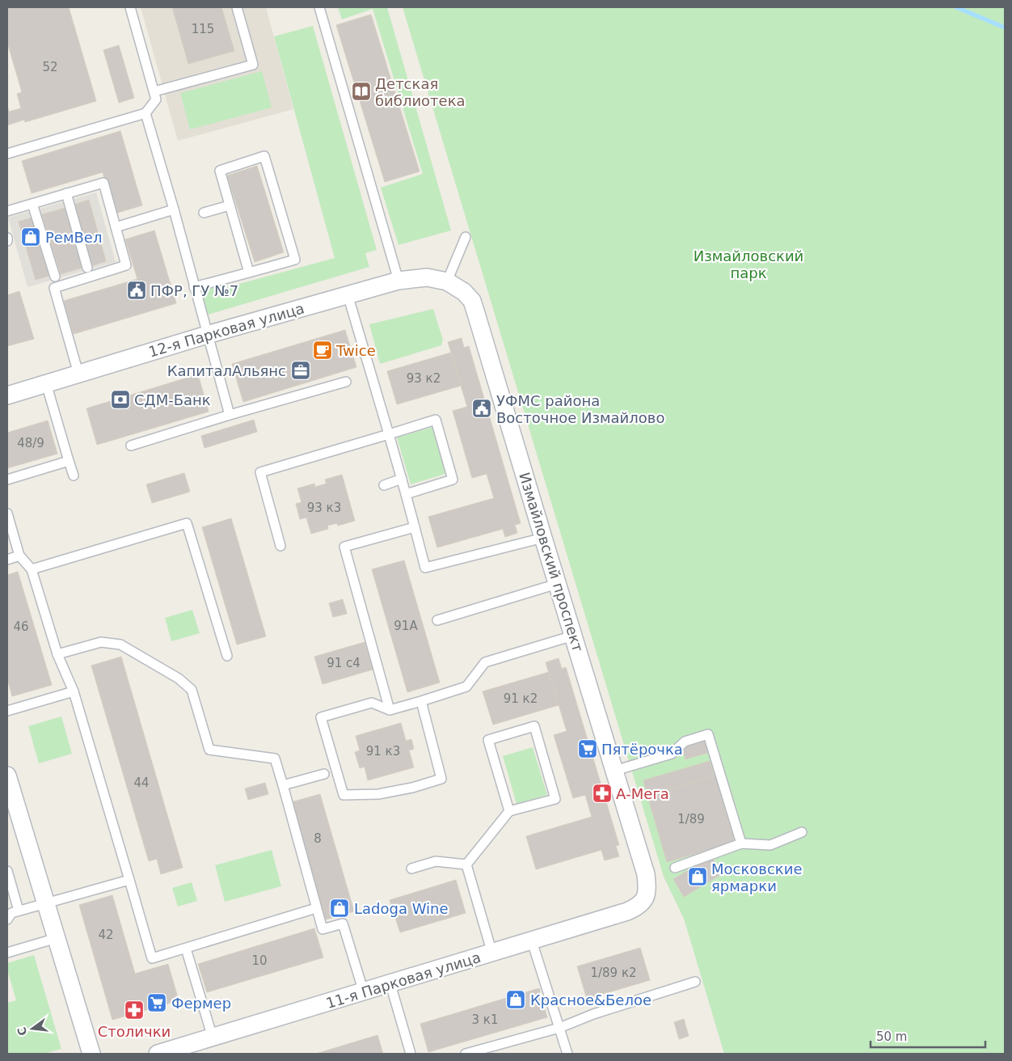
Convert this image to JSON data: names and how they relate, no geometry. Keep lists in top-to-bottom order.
{
  "streets": {
    "street": ["12-я Парковая улица", "Измайловский проспект", "11-я Парковая улица"]
  },
  "crossings": [
    ["12-я Парковая улица", "Измайловский проспект"],
    ["Измайловский проспект", "11-я Парковая улица"]
  ],
  "parks": ["Измайловский парк"],
  "places": {
    "library": ["Детская библиотека"],
    "shop": [
      "РемВел",
      "Московские ярмарки",
      "Ladoga Wine",
      "Красное&Белое"
    ],
    "public building": ["ПФР, ГУ №7", "УФМС района Восточное Измайлово"],
    "cafe": ["Twice"],
    "office": ["КапиталАльянс"],
    "bank": ["СДМ-Банк"],
    "supermarket": ["Пятёрочка", "Фермер"],
    "pharmacy": ["А-Мега", "Столички"]
  },
  "house_numbers": [
    "115",
    "52",
    "93 к2",
    "48/9",
    "93 к3",
    "91А",
    "46",
    "91 с4",
    "91 к2",
    "91 к3",
    "44",
    "1/89",
    "8",
    "42",
    "10",
    "1/89 к2",
    "3 к1"
  ],
  "scale_bar": "50 m",
  "north": "left"
}
